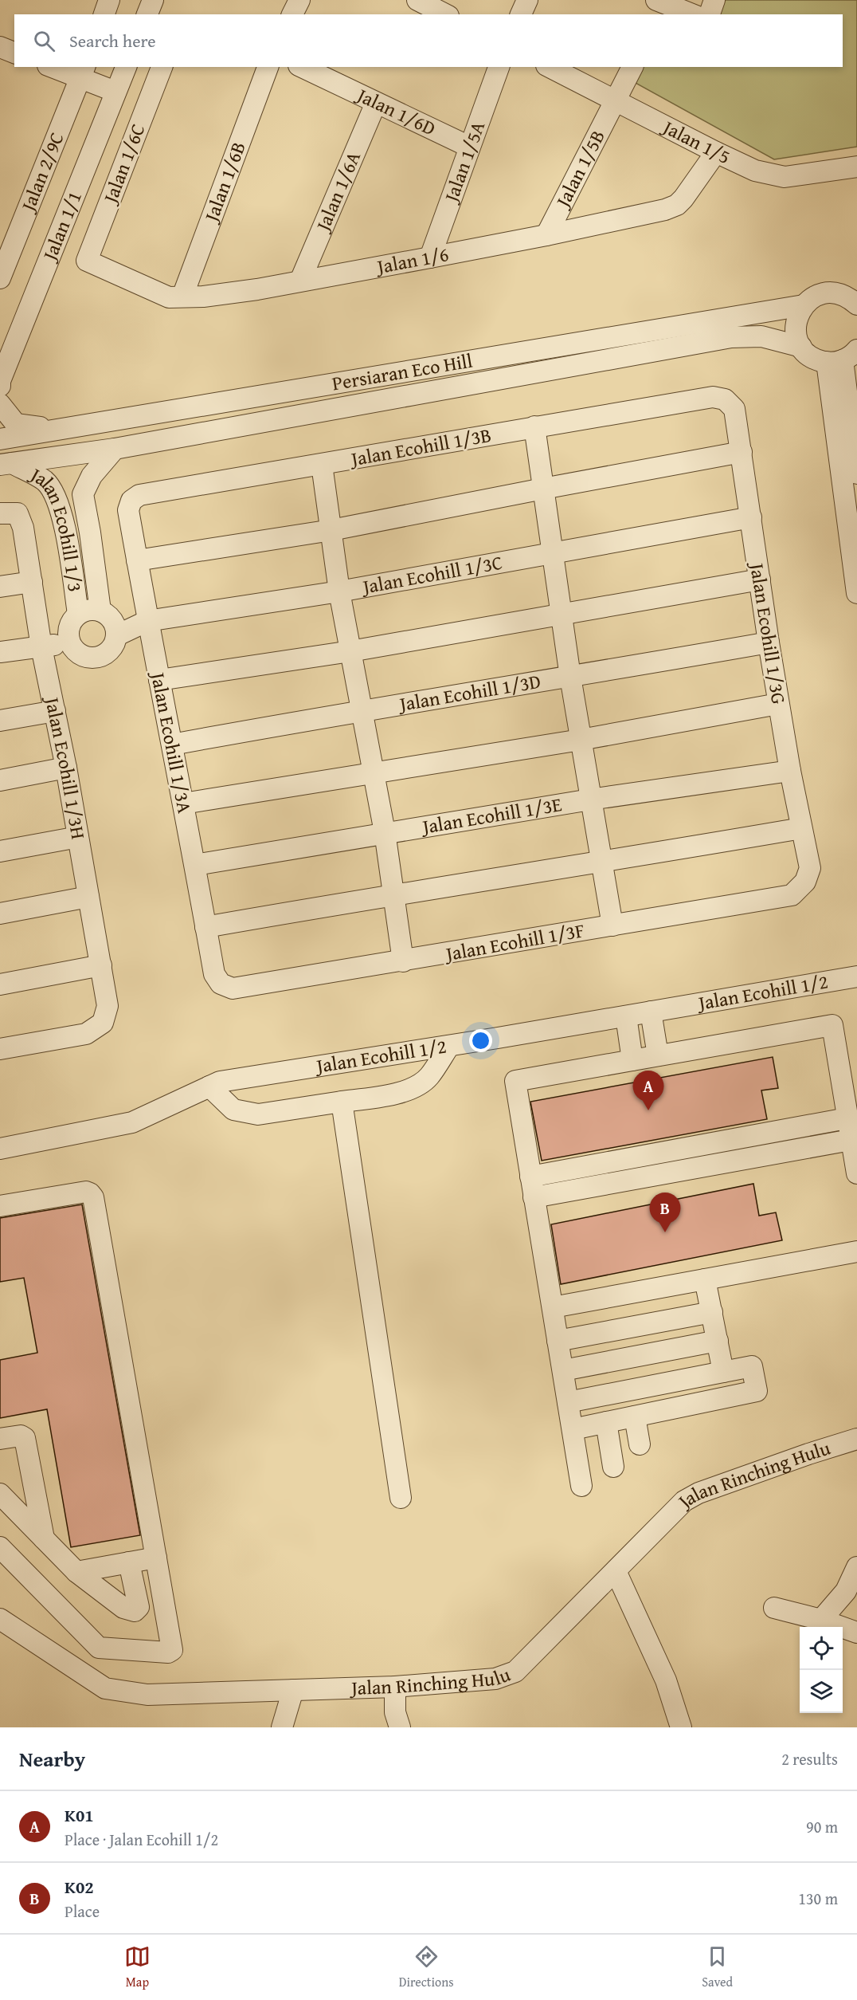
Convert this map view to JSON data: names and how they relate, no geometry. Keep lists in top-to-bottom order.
{
  "streets": {
    "street": [
      "Jalan 1/6D",
      "Jalan 1/5",
      "Jalan 1/5A",
      "Jalan 1/6C",
      "Jalan 1/5B",
      "Jalan 2/9C",
      "Jalan 1/6B",
      "Jalan 1/6A",
      "Jalan 1/1",
      "Jalan 1/6",
      "Persiaran Eco Hill",
      "Jalan Ecohill 1/3B",
      "Jalan Ecohill 1/3",
      "Jalan Ecohill 1/3C",
      "Jalan Ecohill 1/3G",
      "Jalan Ecohill 1/3D",
      "Jalan Ecohill 1/3A",
      "Jalan Ecohill 1/3H",
      "Jalan Ecohill 1/3E",
      "Jalan Ecohill 1/3F",
      "Jalan Ecohill 1/2",
      "Jalan Rinching Hulu"
    ]
  },
  "crossings": [
    ["Jalan 1/6D", "Jalan 1/5A"],
    ["Jalan 1/6D", "Jalan 1/6A"],
    ["Jalan 1/5", "Jalan 1/5B"],
    ["Jalan 1/5", "Jalan 1/6"],
    ["Jalan 1/5A", "Jalan 1/6"],
    ["Jalan 1/6C", "Jalan 1/6"],
    ["Jalan 1/5B", "Jalan 1/6"],
    ["Jalan 1/6B", "Jalan 1/6"],
    ["Jalan 1/6A", "Jalan 1/6"],
    ["Jalan Ecohill 1/3B", "Jalan Ecohill 1/3G"],
    ["Jalan Ecohill 1/3B", "Jalan Ecohill 1/3A"],
    ["Jalan Ecohill 1/3", "Jalan Ecohill 1/3C"],
    ["Jalan Ecohill 1/3C", "Jalan Ecohill 1/3G"],
    ["Jalan Ecohill 1/3C", "Jalan Ecohill 1/3A"],
    ["Jalan Ecohill 1/3G", "Jalan Ecohill 1/3D"],
    ["Jalan Ecohill 1/3G", "Jalan Ecohill 1/3E"],
    ["Jalan Ecohill 1/3G", "Jalan Ecohill 1/3F"],
    ["Jalan Ecohill 1/3D", "Jalan Ecohill 1/3A"],
    ["Jalan Ecohill 1/3A", "Jalan Ecohill 1/3E"],
    ["Jalan Ecohill 1/3A", "Jalan Ecohill 1/3F"]
  ],
  "page": {
    "search": "Search here",
    "pins": ["A", "B"],
    "heading": ["Nearby", "2 results"],
    "list": [
      {
        "mark": "A",
        "name": "K01",
        "note": "Place · Jalan Ecohill 1/2",
        "value": "90 m"
      },
      {
        "mark": "B",
        "name": "K02",
        "note": "Place",
        "value": "130 m"
      }
    ],
    "nav": ["Map", "Directions", "Saved"]
  }
}
